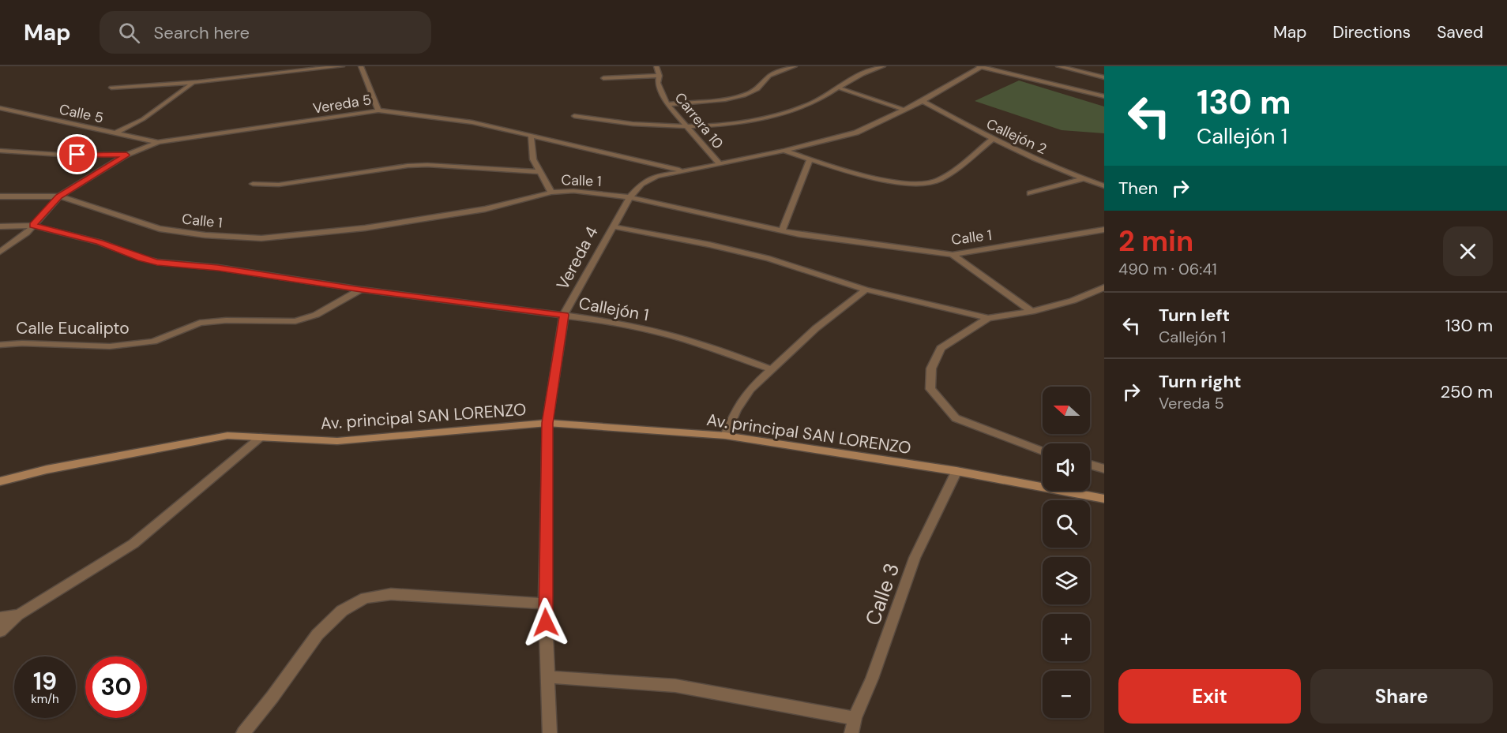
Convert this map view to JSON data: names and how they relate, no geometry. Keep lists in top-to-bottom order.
{
  "streets": {
    "main road": ["Av. principal SAN LORENZO"],
    "street": [
      "Vereda 5",
      "Calle 5",
      "Carrera 10",
      "Callejón 2",
      "Calle 1",
      "Vereda 4",
      "Callejón 1",
      "Calle Eucalipto",
      "Calle 3"
    ]
  },
  "crossings": [
    ["Vereda 5", "Calle 5"],
    ["Vereda 5", "Calle 1"],
    ["Vereda 5", "Vereda 4"],
    ["Vereda 5", "Callejón 1"],
    ["Carrera 10", "Vereda 4"],
    ["Callejón 2", "Vereda 4"],
    ["Calle 1", "Vereda 4"],
    ["Vereda 4", "Callejón 1"],
    ["Vereda 4", "Av. principal SAN LORENZO"],
    ["Callejón 1", "Calle Eucalipto"],
    ["Av. principal SAN LORENZO", "Calle 3"]
  ],
  "north": "left",
  "page": {
    "header": "Map",
    "search": "Search here",
    "nav": ["Map", "Directions", "Saved"],
    "turn": ["130 m", "Callejón 1"],
    "then": "Then",
    "heading": ["2 min", "490 m · 06:41"],
    "list": [
      {
        "name": "Turn left",
        "note": "Callejón 1",
        "value": "130 m"
      },
      {
        "name": "Turn right",
        "note": "Vereda 5",
        "value": "250 m"
      }
    ],
    "map_buttons": ["+", "−"],
    "speed": "19 km/h",
    "limit": "30",
    "buttons": ["Exit", "Share"]
  }
}
